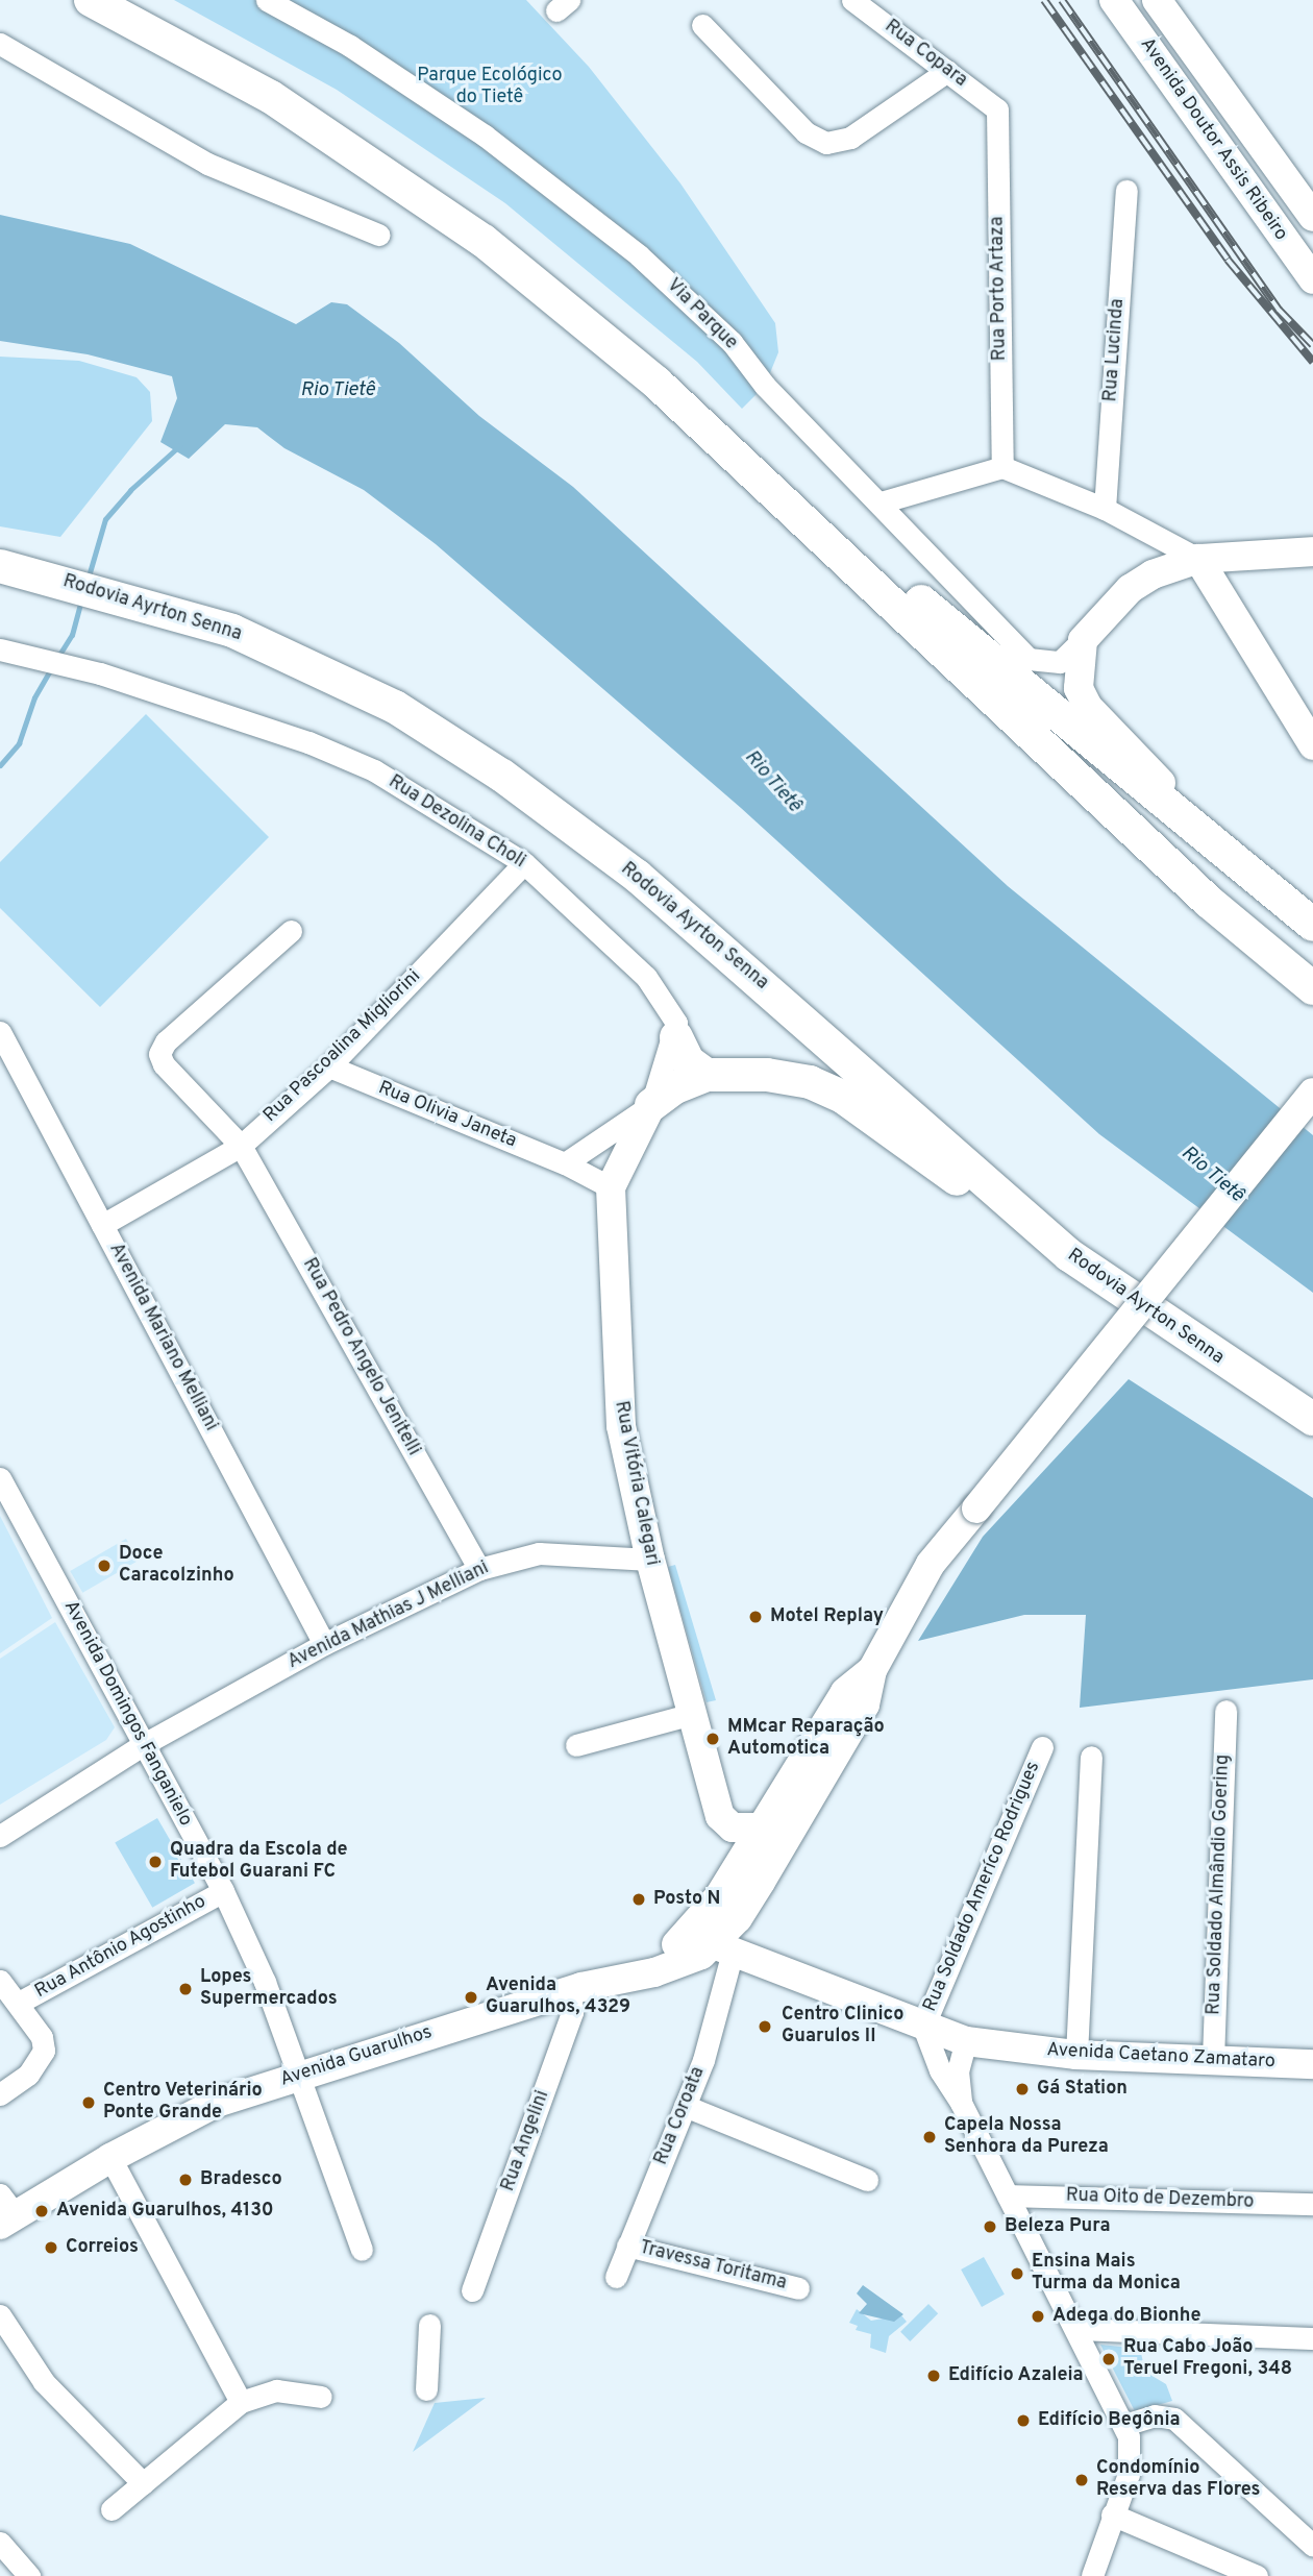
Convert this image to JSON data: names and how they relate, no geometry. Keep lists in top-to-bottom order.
{
  "streets": {
    "highway": ["Rodovia Ayrton Senna"],
    "main road": [
      "Avenida Doutor Assis Ribeiro",
      "Rua Vitória Calegari",
      "Avenida Guarulhos",
      "Avenida Caetano Zamataro"
    ],
    "street": [
      "Rua Copara",
      "Rua Porto Artaza",
      "Via Parque",
      "Rua Lucinda",
      "Rua Dezolina Choli",
      "Rua Pascoalina Migliorini",
      "Rua Olivia Janeta",
      "Avenida Mariano Melliani",
      "Rua Pedro Angelo Jenitelli",
      "Avenida Mathias J Melliani",
      "Avenida Domingos Fanganielo",
      "Rua Soldado Almândio Goering",
      "Rua Soldado Ameríco Rodrigues",
      "Rua Antônio Agostinho",
      "Rua Coroata",
      "Rua Angelini",
      "Rua Oito de Dezembro",
      "Travessa Toritama"
    ]
  },
  "crossings": [
    ["Rua Copara", "Rua Porto Artaza"],
    ["Rua Dezolina Choli", "Rua Pascoalina Migliorini"],
    ["Rua Pascoalina Migliorini", "Rua Olivia Janeta"],
    ["Rua Pascoalina Migliorini", "Avenida Mariano Melliani"],
    ["Rua Pascoalina Migliorini", "Rua Pedro Angelo Jenitelli"],
    ["Rua Olivia Janeta", "Rua Vitória Calegari"],
    ["Avenida Mariano Melliani", "Avenida Mathias J Melliani"],
    ["Rua Pedro Angelo Jenitelli", "Avenida Mathias J Melliani"],
    ["Rua Vitória Calegari", "Avenida Mathias J Melliani"],
    ["Rua Vitória Calegari", "Avenida Guarulhos"],
    ["Avenida Mathias J Melliani", "Avenida Domingos Fanganielo"],
    ["Avenida Domingos Fanganielo", "Rua Antônio Agostinho"],
    ["Avenida Domingos Fanganielo", "Avenida Guarulhos"],
    ["Rua Soldado Almândio Goering", "Avenida Caetano Zamataro"],
    ["Rua Soldado Ameríco Rodrigues", "Avenida Caetano Zamataro"],
    ["Avenida Guarulhos", "Avenida Caetano Zamataro"],
    ["Avenida Guarulhos", "Rua Coroata"],
    ["Avenida Guarulhos", "Rua Angelini"],
    ["Avenida Caetano Zamataro", "Rua Coroata"],
    ["Rua Coroata", "Travessa Toritama"]
  ],
  "water": ["Rio Tietê"],
  "parks": ["Parque Ecológico do Tietê"],
  "places": [
    "Doce Caracolzinho",
    "Motel Replay",
    "MMcar Reparação Automotica",
    "Quadra da Escola de Futebol Guarani FC",
    "Posto N",
    "Lopes Supermercados",
    "Avenida Guarulhos, 4329",
    "Centro Clinico Guarulos II",
    "Gá Station",
    "Centro Veterinário Ponte Grande",
    "Capela Nossa Senhora da Pureza",
    "Bradesco",
    "Avenida Guarulhos, 4130",
    "Beleza Pura",
    "Correios",
    "Ensina Mais Turma da Monica",
    "Adega do Bionhe",
    "Rua Cabo João Teruel Fregoni, 348",
    "Edifício Azaleia",
    "Edifício Begônia",
    "Condomínio Reserva das Flores"
  ]
}
